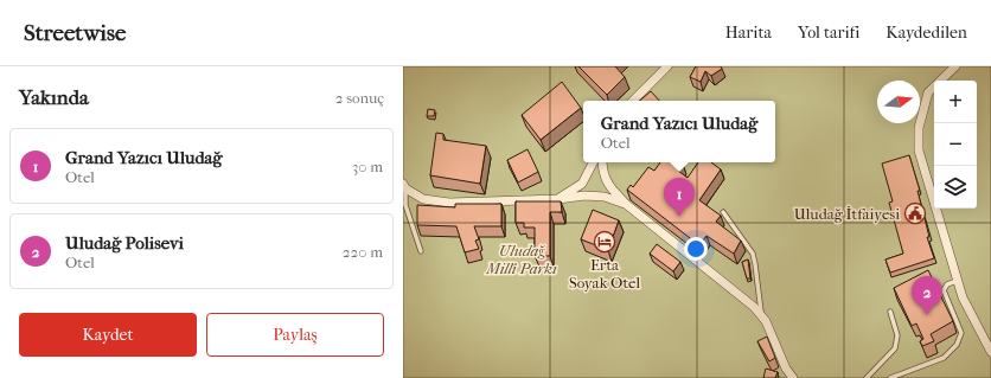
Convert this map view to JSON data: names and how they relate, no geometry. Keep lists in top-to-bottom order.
{
  "parks": ["Uludağ Millî Parkı"],
  "places": {
    "public building": ["Uludağ İtfaiyesi"],
    "hotel": ["Erta Soyak Otel"]
  },
  "north": "right",
  "page": {
    "header": "Streetwise",
    "nav": ["Harita", "Yol tarifi", "Kaydedilen"],
    "heading": ["Yakında", "2 sonuç"],
    "map_buttons": ["+", "−"],
    "popup": ["Grand Yazıcı Uludağ", "Otel"],
    "list": [
      {
        "mark": "1",
        "name": "Grand Yazıcı Uludağ",
        "note": "Otel",
        "value": "30 m"
      },
      {
        "mark": "2",
        "name": "Uludağ Polisevi",
        "note": "Otel",
        "value": "220 m"
      }
    ],
    "pins": ["1", "2"],
    "buttons": ["Kaydet", "Paylaş"]
  }
}
